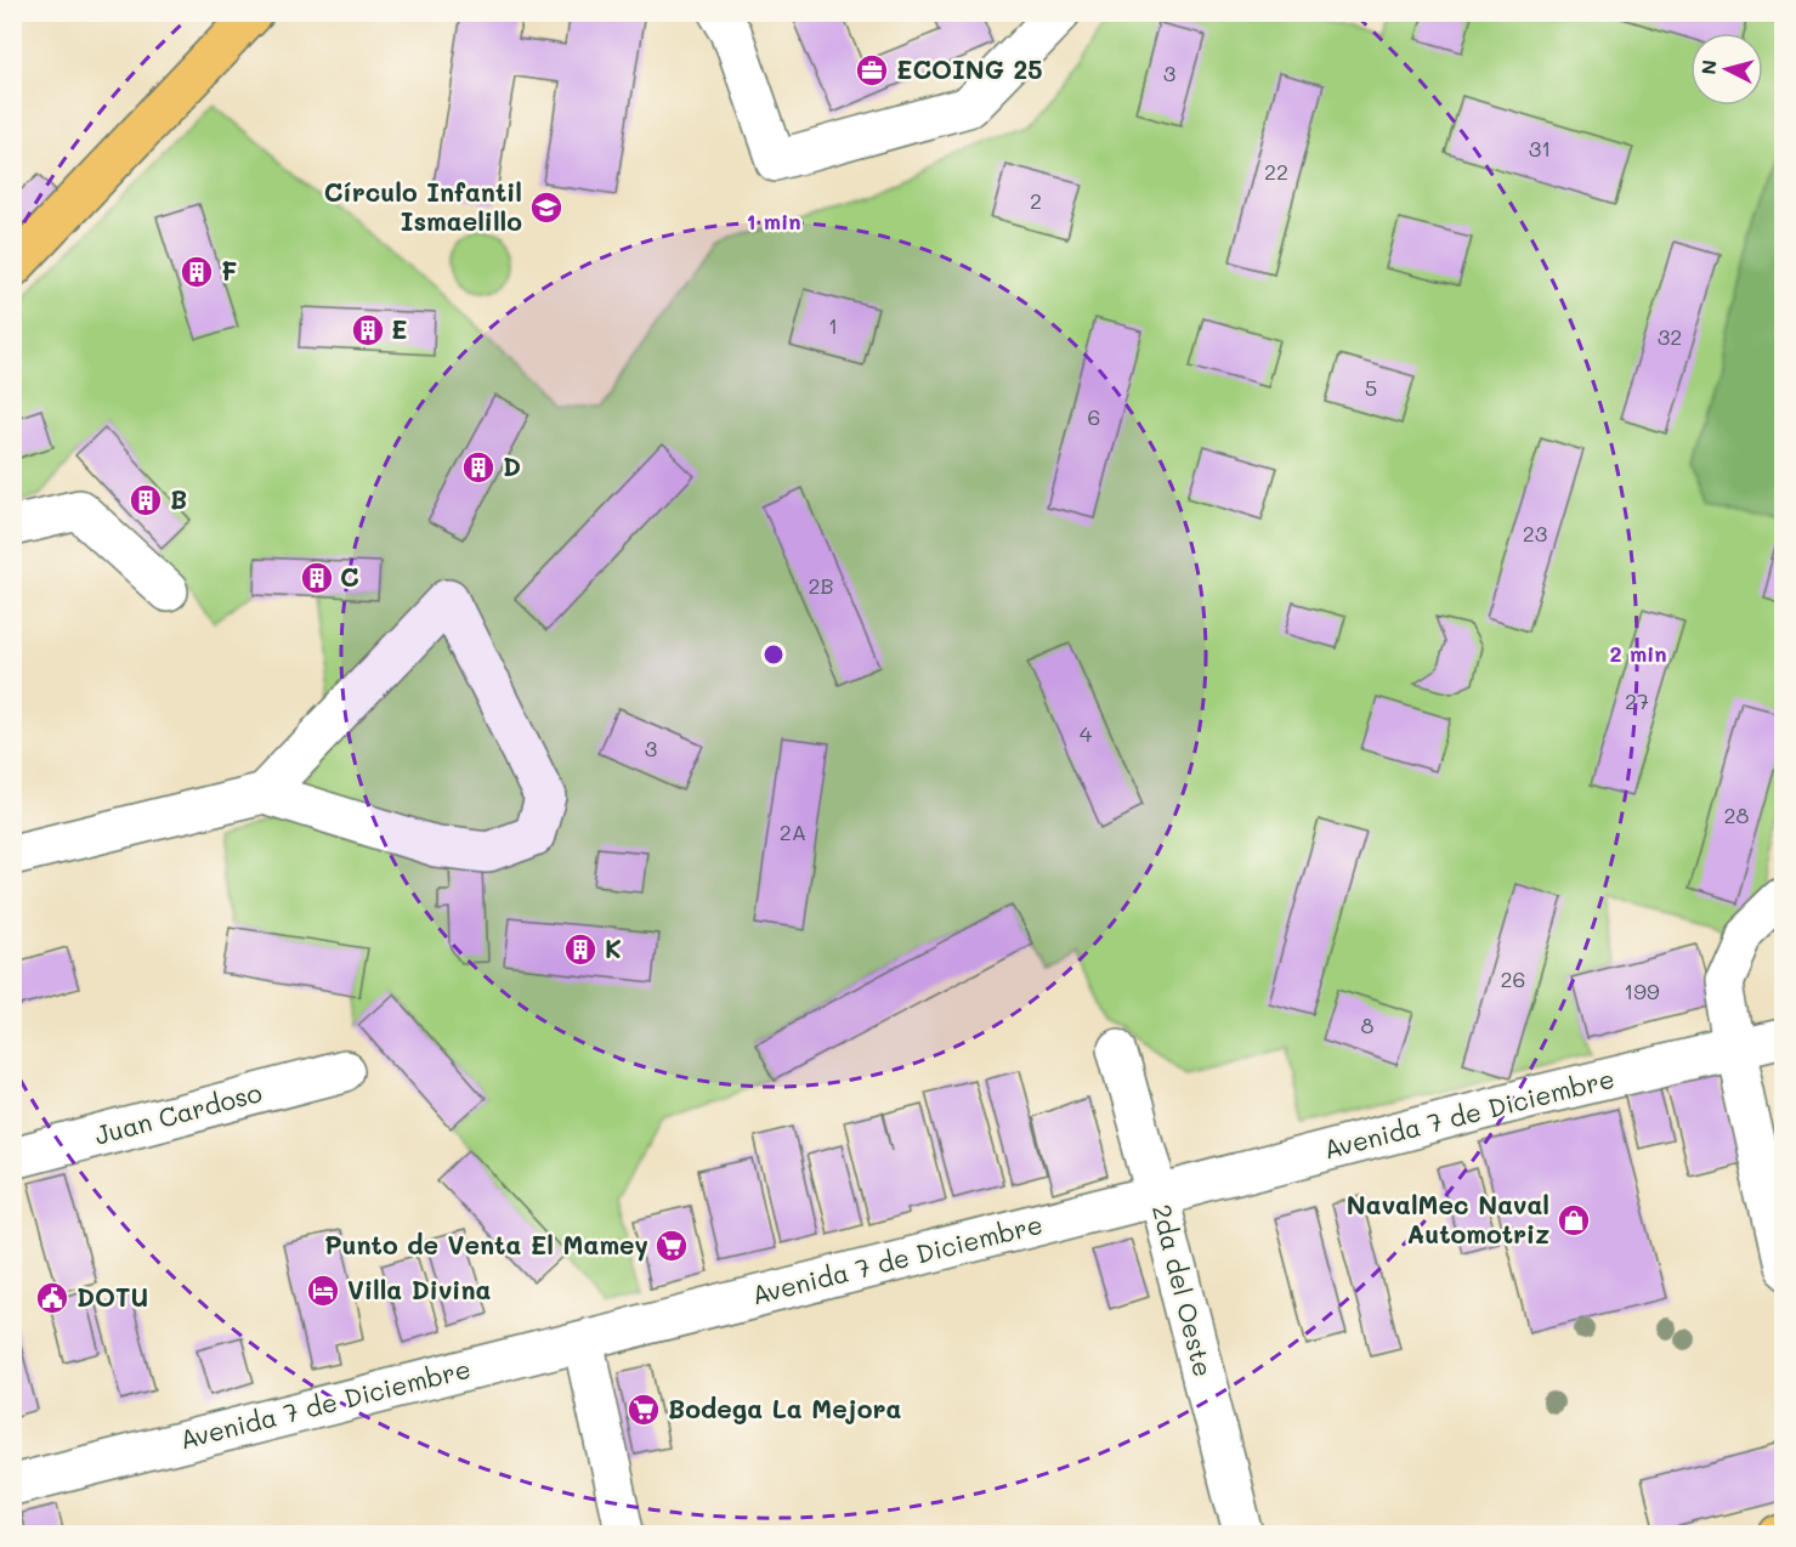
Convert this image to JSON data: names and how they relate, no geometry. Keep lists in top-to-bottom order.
{
  "streets": {
    "street": ["Juan Cardoso", "Avenida 7 de Diciembre", "2da del Oeste"]
  },
  "crossings": [
    ["Avenida 7 de Diciembre", "2da del Oeste"]
  ],
  "places": {
    "office": ["ECOING 25"],
    "school or university": ["Círculo Infantil Ismaelillo"],
    "building": [
      "F",
      "E",
      "D",
      "B",
      "C",
      "K"
    ],
    "shop": ["NavalMec Naval Automotriz"],
    "supermarket": ["Punto de Venta El Mamey", "Bodega La Mejora"],
    "hotel": ["Villa Divina"],
    "public building": ["DOTU"]
  },
  "house_numbers": [
    "3",
    "31",
    "22",
    "2",
    "1",
    "32",
    "5",
    "6",
    "23",
    "2B",
    "27",
    "4",
    "3",
    "28",
    "2A",
    "26",
    "199",
    "8"
  ],
  "north": "left",
  "rings": ["1 min", "2 min"]
}
